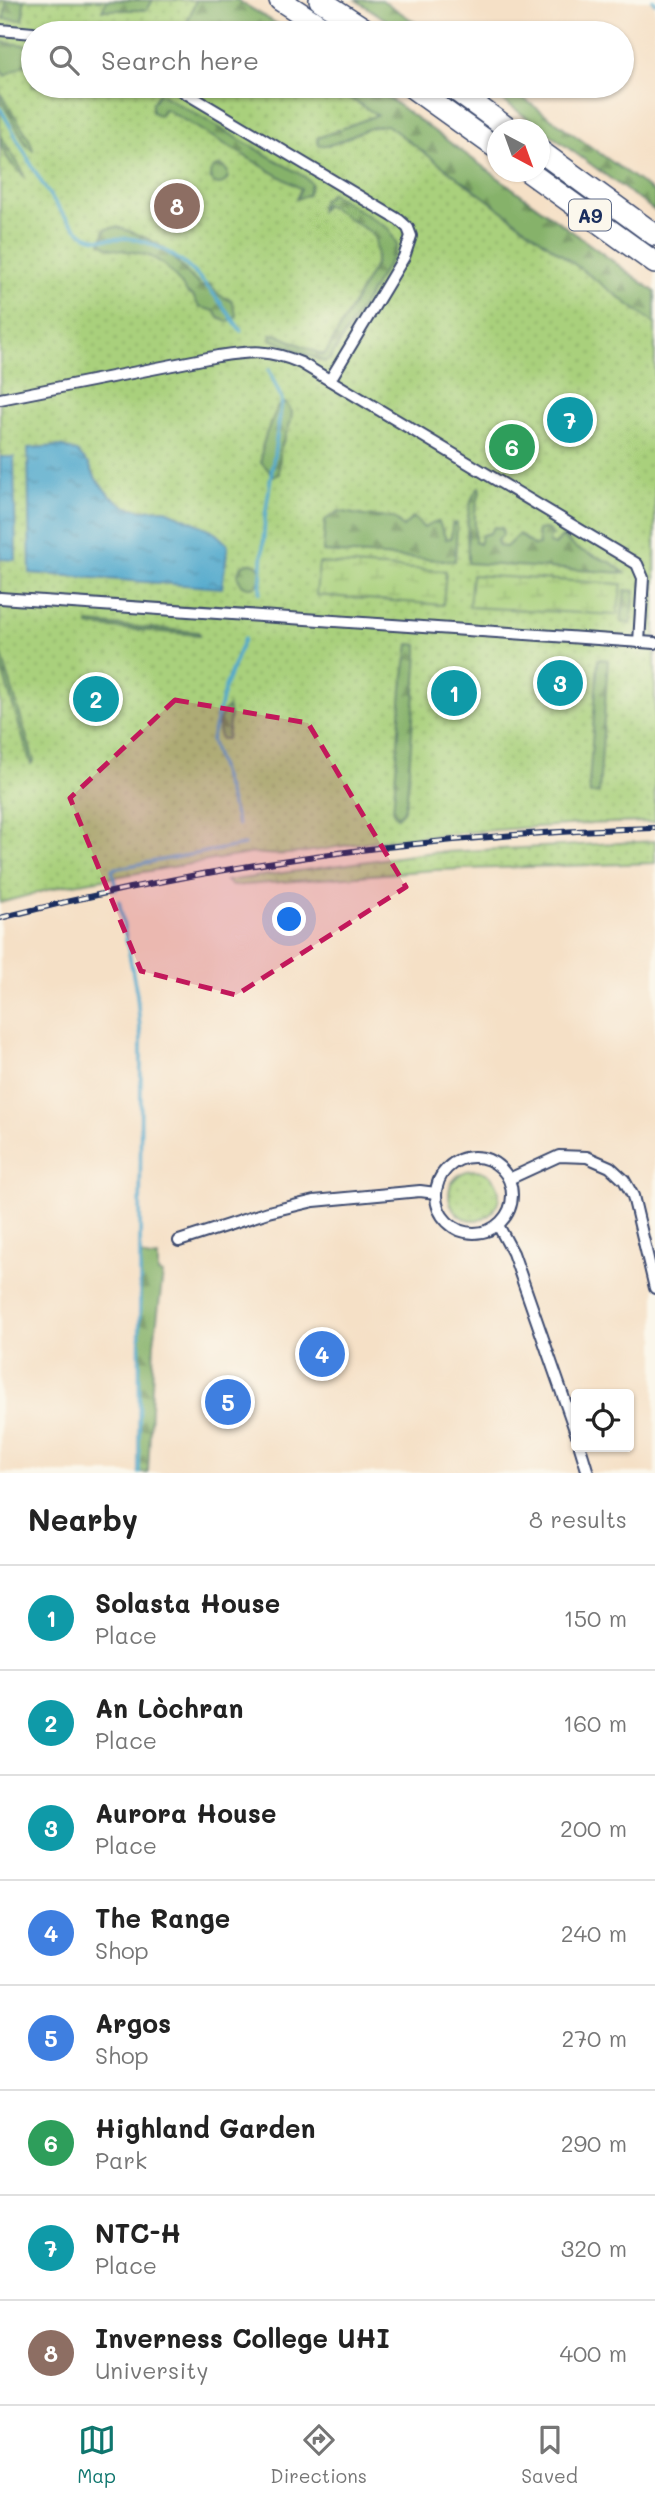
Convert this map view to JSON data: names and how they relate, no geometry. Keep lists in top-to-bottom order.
{
  "streets": {
    "highway": ["A9"]
  },
  "north": "bottom right",
  "page": {
    "search": "Search here",
    "pins": [
      "8",
      "7",
      "6",
      "3",
      "1",
      "2",
      "4",
      "5"
    ],
    "heading": ["Nearby", "8 results"],
    "list": [
      {
        "mark": "1",
        "name": "Solasta House",
        "note": "Place",
        "value": "150 m"
      },
      {
        "mark": "2",
        "name": "An Lòchran",
        "note": "Place",
        "value": "160 m"
      },
      {
        "mark": "3",
        "name": "Aurora House",
        "note": "Place",
        "value": "200 m"
      },
      {
        "mark": "4",
        "name": "The Range",
        "note": "Shop",
        "value": "240 m"
      },
      {
        "mark": "5",
        "name": "Argos",
        "note": "Shop",
        "value": "270 m"
      },
      {
        "mark": "6",
        "name": "Highland Garden",
        "note": "Park",
        "value": "290 m"
      },
      {
        "mark": "7",
        "name": "NTC-H",
        "note": "Place",
        "value": "320 m"
      },
      {
        "mark": "8",
        "name": "Inverness College UHI",
        "note": "University",
        "value": "400 m"
      }
    ],
    "nav": ["Map", "Directions", "Saved"]
  }
}
